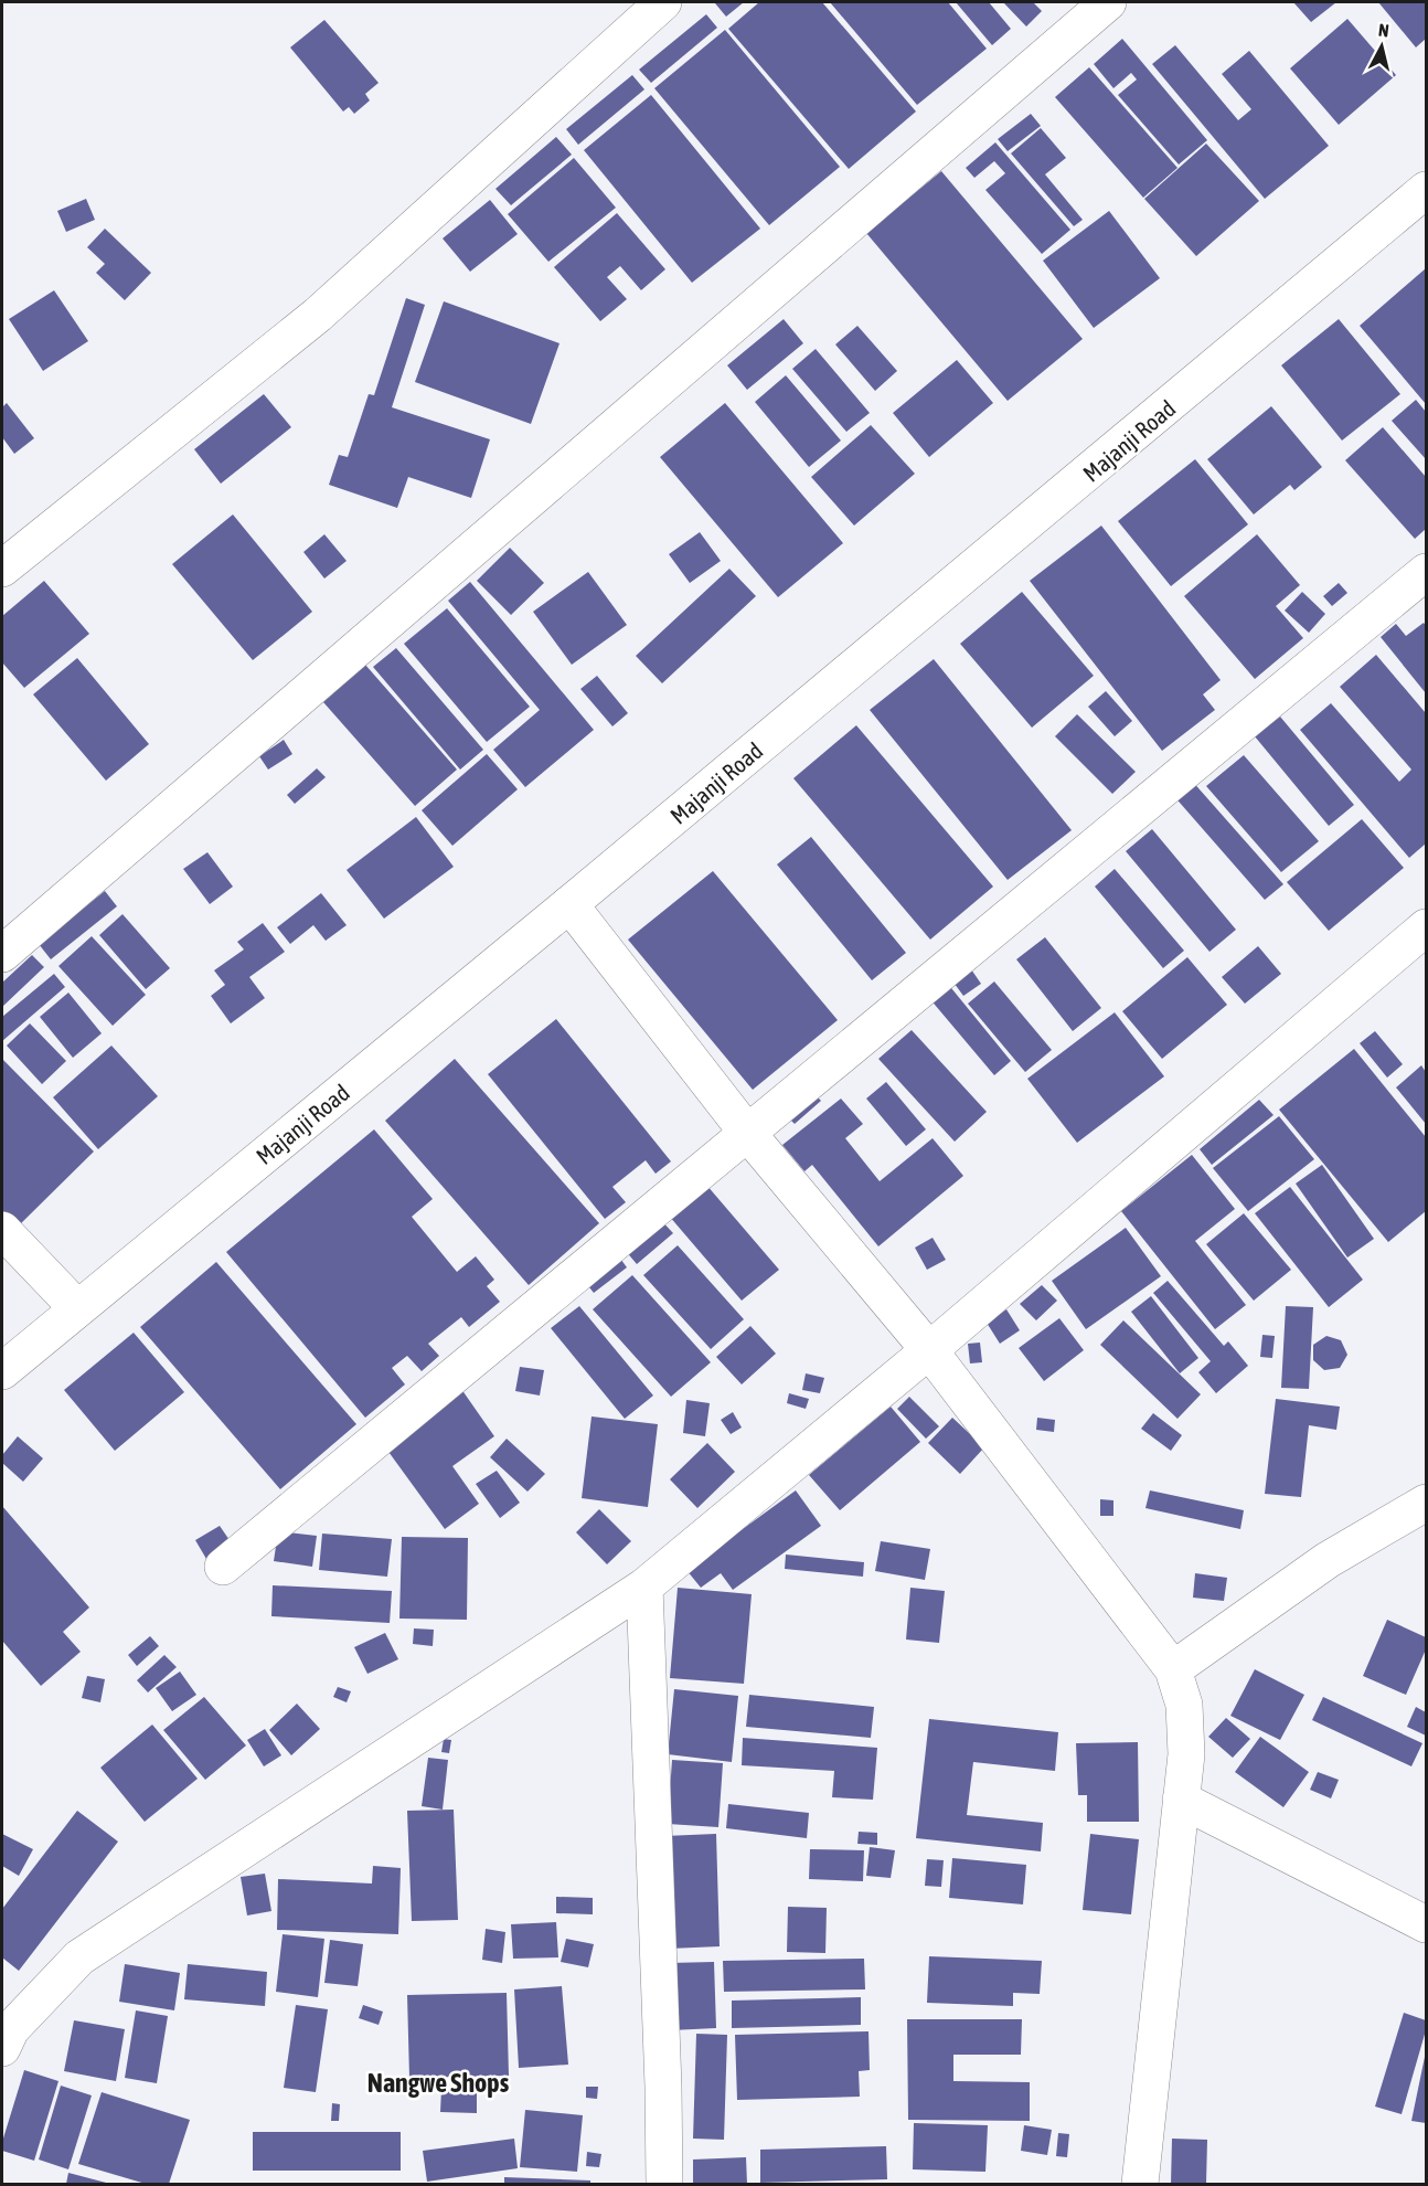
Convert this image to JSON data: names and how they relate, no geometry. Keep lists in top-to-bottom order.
{
  "streets": {
    "street": ["Majanji Road"]
  },
  "districts": ["Nangwe Shops"],
  "north": "top"
}
